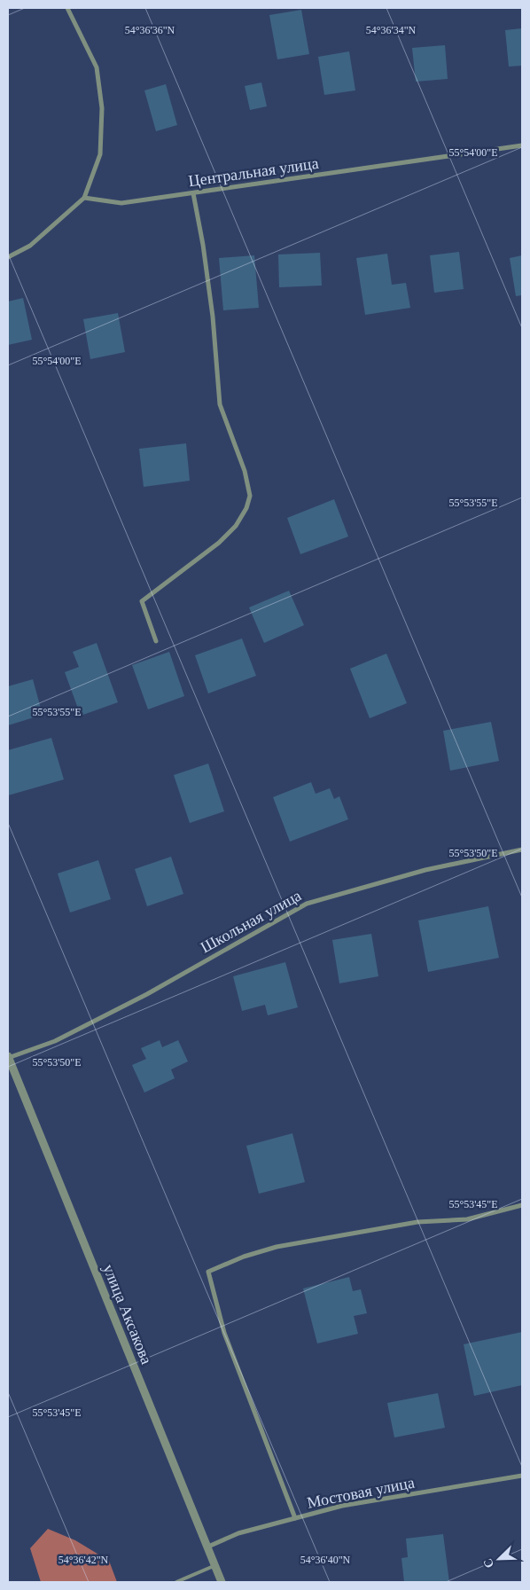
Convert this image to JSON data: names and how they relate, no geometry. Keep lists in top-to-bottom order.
{
  "streets": {
    "street": [
      "Центральная улица",
      "Школьная улица",
      "улица Аксакова",
      "Мостовая улица"
    ]
  },
  "crossings": [
    ["Школьная улица", "улица Аксакова"],
    ["улица Аксакова", "Мостовая улица"]
  ],
  "north": "bottom left",
  "coordinates": [
    "54°36'36\"N",
    "54°36'34\"N",
    "55°54'00\"E",
    "55°53'55\"E",
    "55°53'50\"E",
    "55°53'45\"E",
    "54°36'42\"N",
    "54°36'40\"N"
  ]
}
